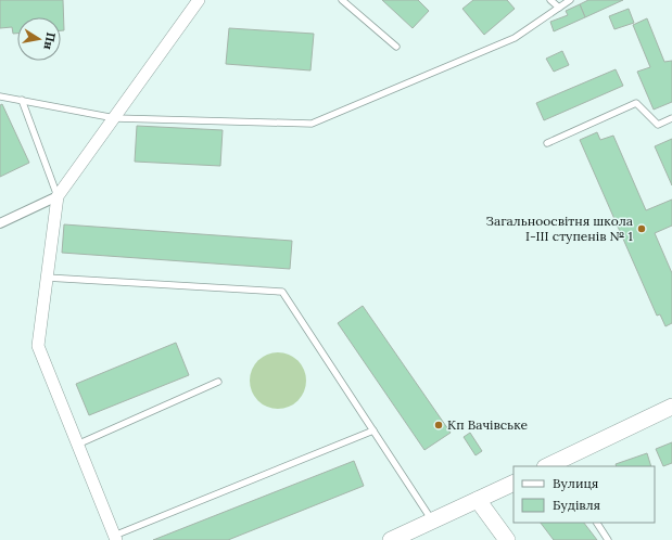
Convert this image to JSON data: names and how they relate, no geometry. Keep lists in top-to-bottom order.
{
  "places": ["Загальноосвітня школа І-ІІІ ступенів № 1", "Кп Вачівське"],
  "legend": ["Вулиця", "Будівля"],
  "north": "right"
}
